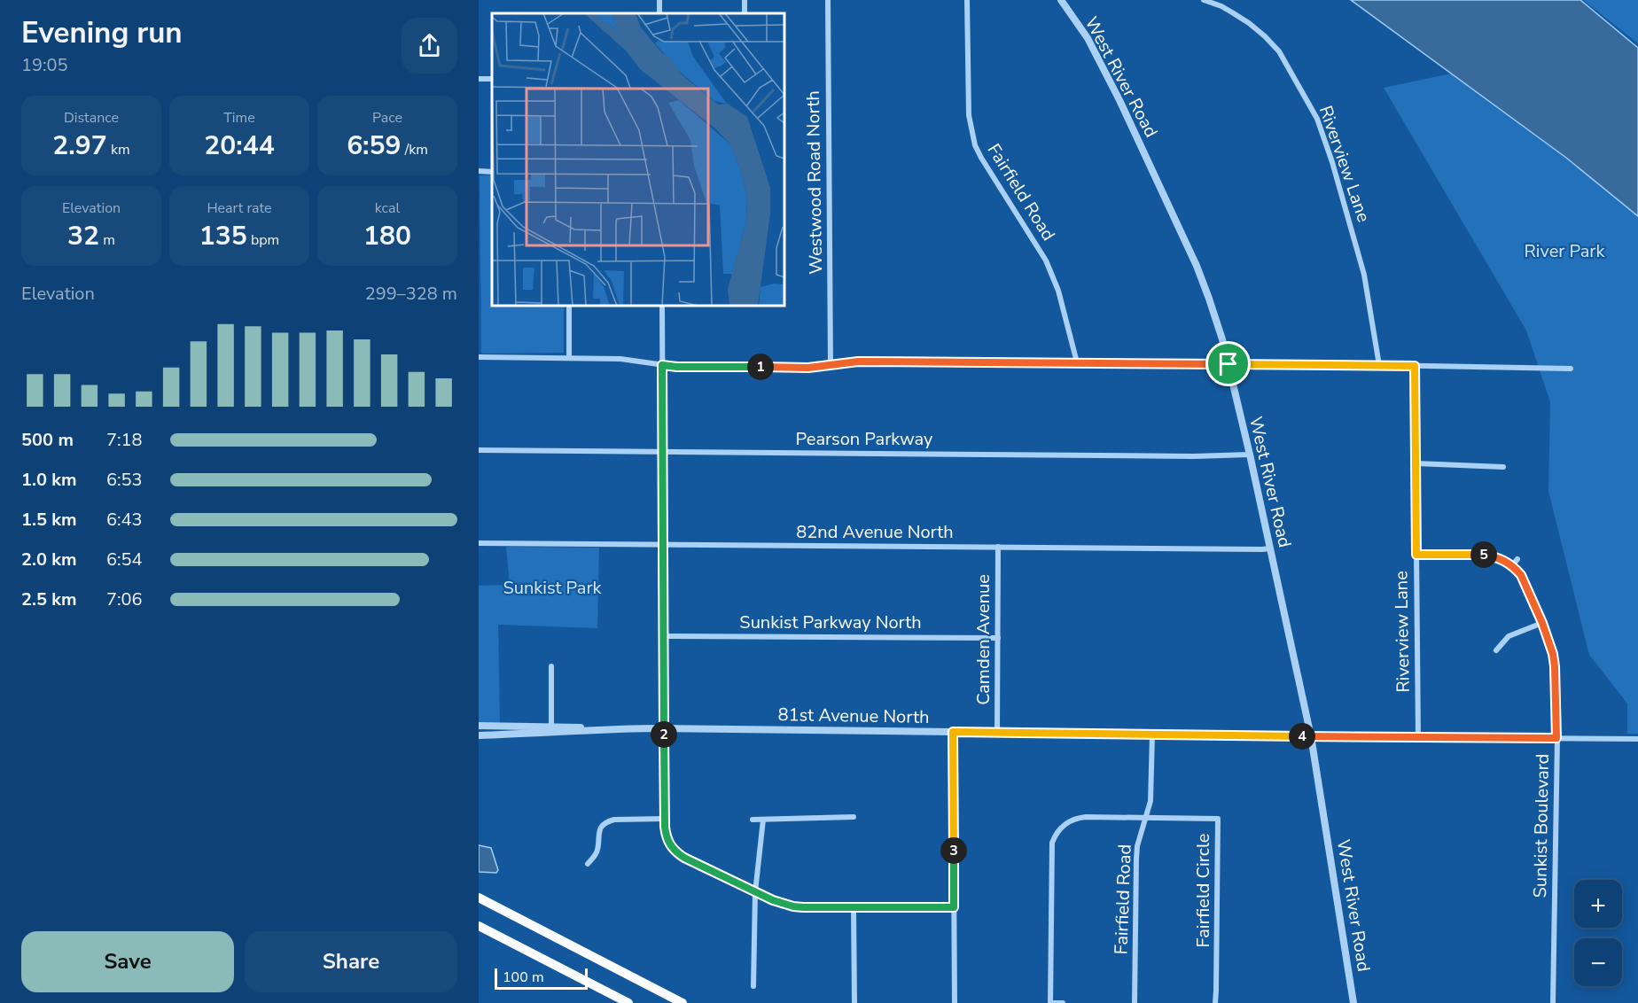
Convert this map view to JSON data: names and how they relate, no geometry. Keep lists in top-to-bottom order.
{
  "streets": {
    "street": [
      "West River Road",
      "Riverview Lane",
      "Westwood Road North",
      "Fairfield Road",
      "Pearson Parkway",
      "82nd Avenue North",
      "Sunkist Parkway North",
      "Camden Avenue",
      "81st Avenue North",
      "Sunkist Boulevard",
      "Fairfield Circle"
    ]
  },
  "crossings": [
    ["West River Road", "Pearson Parkway"],
    ["West River Road", "82nd Avenue North"],
    ["West River Road", "81st Avenue North"],
    ["Riverview Lane", "81st Avenue North"],
    ["Fairfield Road", "81st Avenue North"],
    ["Fairfield Road", "Fairfield Circle"],
    ["82nd Avenue North", "Camden Avenue"],
    ["Sunkist Parkway North", "Camden Avenue"],
    ["Camden Avenue", "81st Avenue North"],
    ["81st Avenue North", "Sunkist Boulevard"]
  ],
  "parks": ["River Park", "Sunkist Park"],
  "scale_bar": "100 m",
  "page": {
    "heading": ["Evening run", "19:05"],
    "stats": [
      ["Distance", "2.97 km"],
      ["Time", "20:44"],
      ["Pace", "6:59 /km"],
      ["Elevation", "32 m"],
      ["Heart rate", "135 bpm"],
      ["kcal", "180"]
    ],
    "chart": ["Elevation", "299–328 m"],
    "pins": [
      "1",
      "5",
      "2",
      "4",
      "3"
    ],
    "list": [
      {
        "name": "500 m",
        "note": "7:18"
      },
      {
        "name": "1.0 km",
        "note": "6:53"
      },
      {
        "name": "1.5 km",
        "note": "6:43"
      },
      {
        "name": "2.0 km",
        "note": "6:54"
      },
      {
        "name": "2.5 km",
        "note": "7:06"
      }
    ],
    "map_buttons": ["+", "−"],
    "buttons": ["Save", "Share"],
    "scale": "100 m"
  }
}
